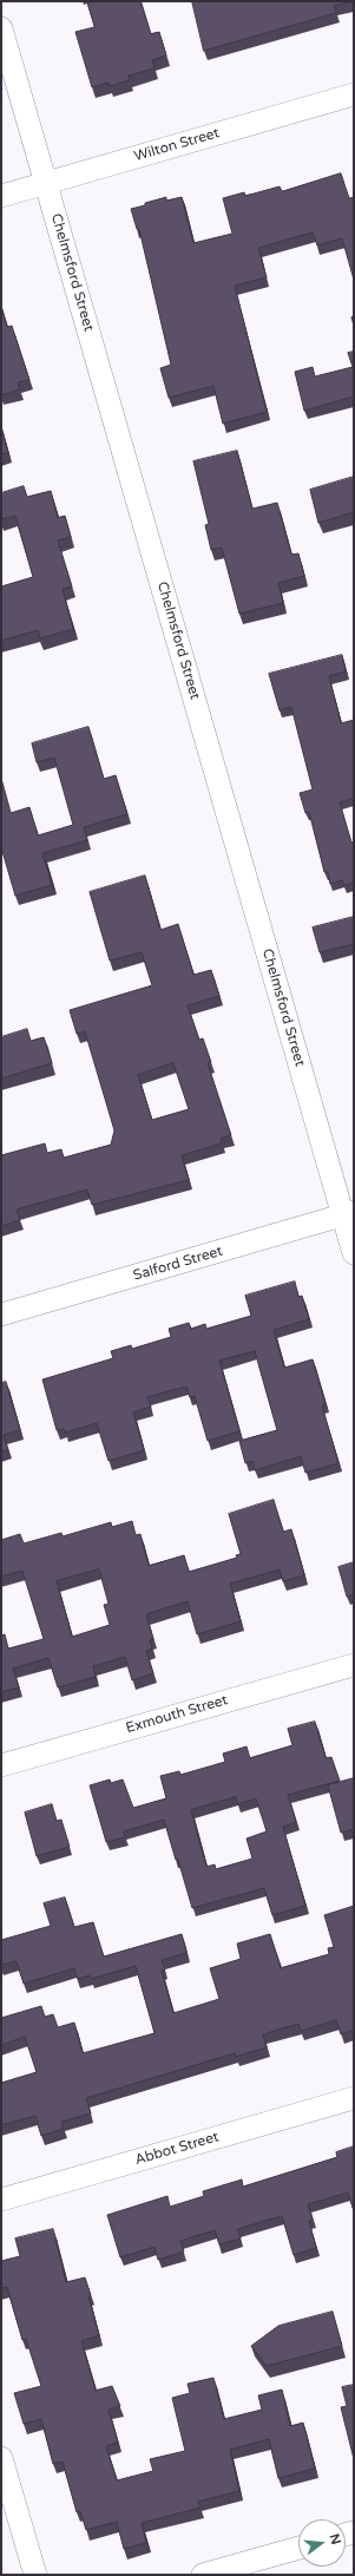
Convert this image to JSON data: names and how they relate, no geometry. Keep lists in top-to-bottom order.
{
  "streets": {
    "street": [
      "Wilton Street",
      "Chelmsford Street",
      "Salford Street",
      "Exmouth Street",
      "Abbot Street"
    ]
  },
  "crossings": [
    ["Wilton Street", "Chelmsford Street"],
    ["Chelmsford Street", "Salford Street"]
  ],
  "north": "right"
}
